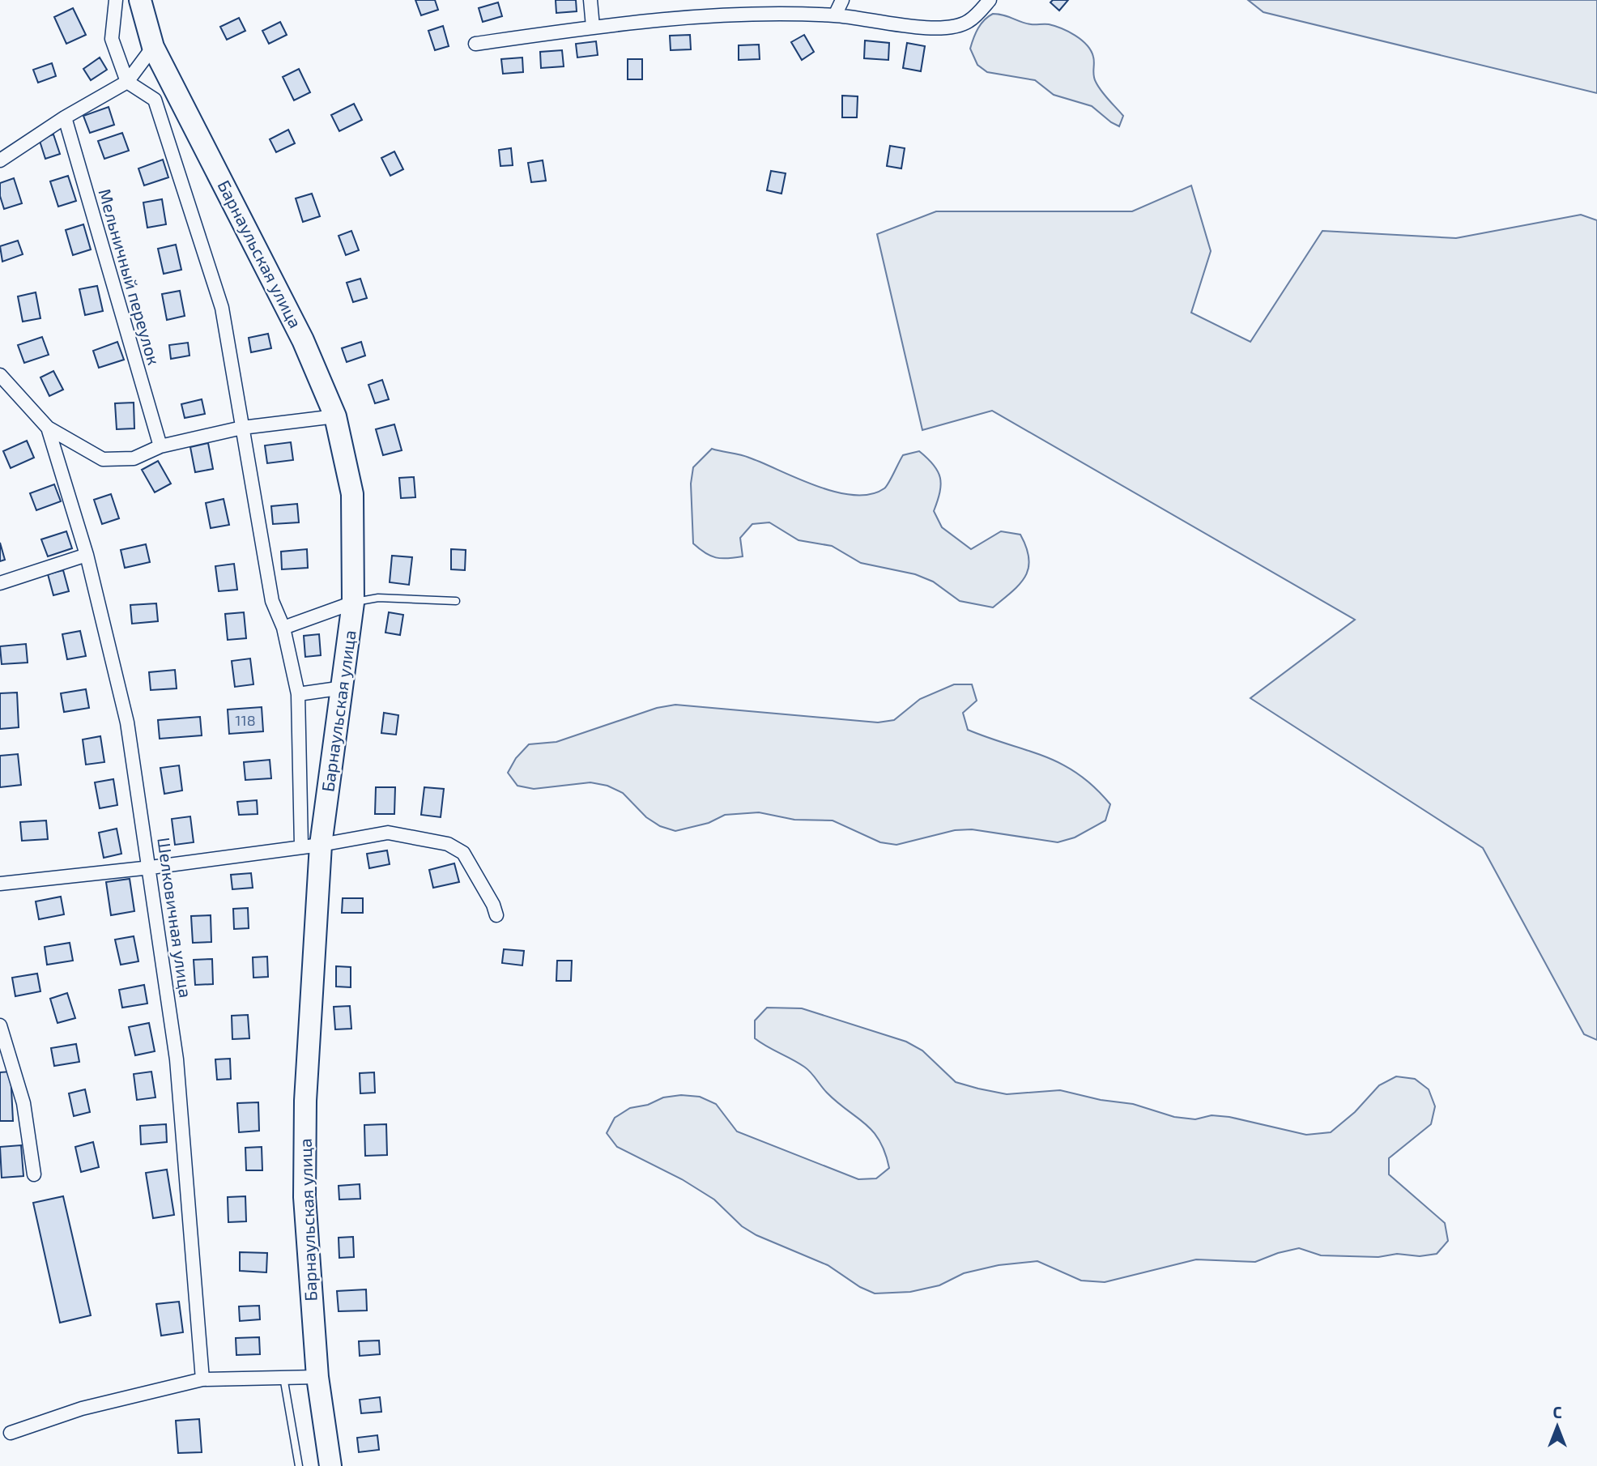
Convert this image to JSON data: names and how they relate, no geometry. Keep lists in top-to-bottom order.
{
  "streets": {
    "main road": ["Барнаульская улица"],
    "street": ["Мельничный переулок", "Шелковичная улица"]
  },
  "house_numbers": ["118"],
  "north": "top"
}
